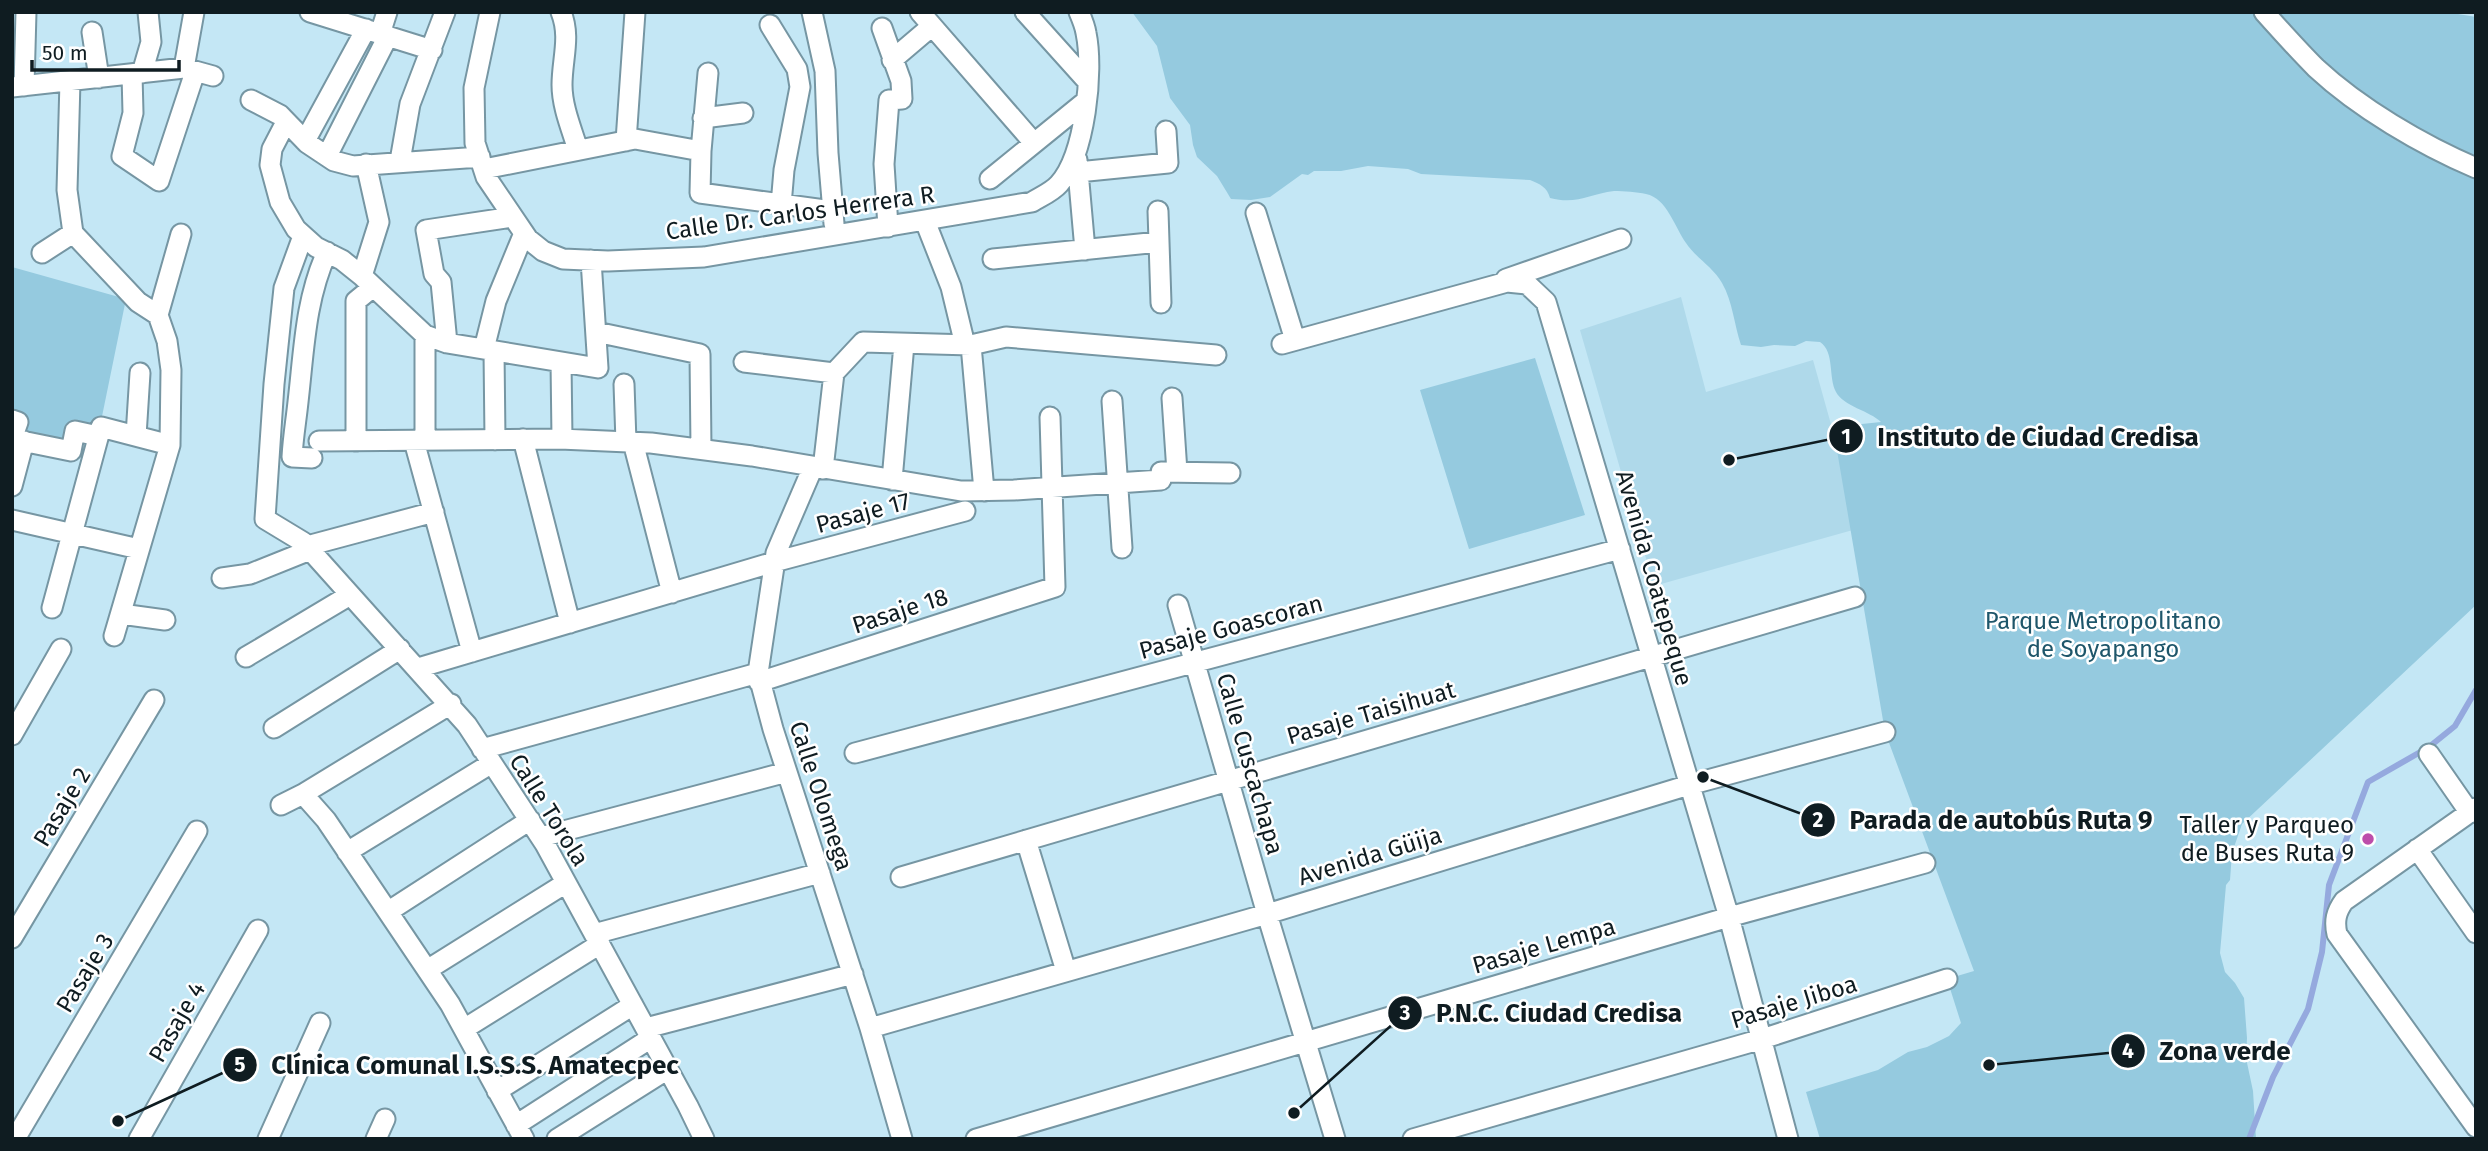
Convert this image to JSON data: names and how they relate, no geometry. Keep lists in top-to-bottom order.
{
  "streets": {
    "street": [
      "Calle Dr. Carlos Herrera R",
      "Pasaje 17",
      "Avenida Coatepeque",
      "Pasaje 18",
      "Pasaje Goascoran",
      "Pasaje Taisihuat",
      "Calle Cuscachapa",
      "Calle Olomega",
      "Pasaje 2",
      "Calle Torola",
      "Avenida Güija",
      "Pasaje Lempa",
      "Pasaje 3",
      "Pasaje Jiboa",
      "Pasaje 4"
    ]
  },
  "crossings": [
    ["Pasaje 17", "Calle Olomega"],
    ["Pasaje 17", "Calle Torola"],
    ["Avenida Coatepeque", "Pasaje Goascoran"],
    ["Avenida Coatepeque", "Pasaje Taisihuat"],
    ["Avenida Coatepeque", "Avenida Güija"],
    ["Avenida Coatepeque", "Pasaje Lempa"],
    ["Avenida Coatepeque", "Pasaje Jiboa"],
    ["Pasaje 18", "Calle Olomega"],
    ["Pasaje 18", "Calle Torola"],
    ["Pasaje Goascoran", "Calle Cuscachapa"],
    ["Pasaje Taisihuat", "Calle Cuscachapa"],
    ["Calle Cuscachapa", "Avenida Güija"],
    ["Calle Cuscachapa", "Pasaje Lempa"],
    ["Calle Olomega", "Avenida Güija"]
  ],
  "parks": ["Parque Metropolitano de Soyapango"],
  "places": [
    "Instituto de Ciudad Credisa",
    "Parada de autobús Ruta 9",
    "Taller y Parqueo de Buses Ruta 9",
    "Zona verde",
    "P.N.C. Ciudad Credisa",
    "Clínica Comunal I.S.S.S. Amatecpec"
  ],
  "scale_bar": "50 m"
}
